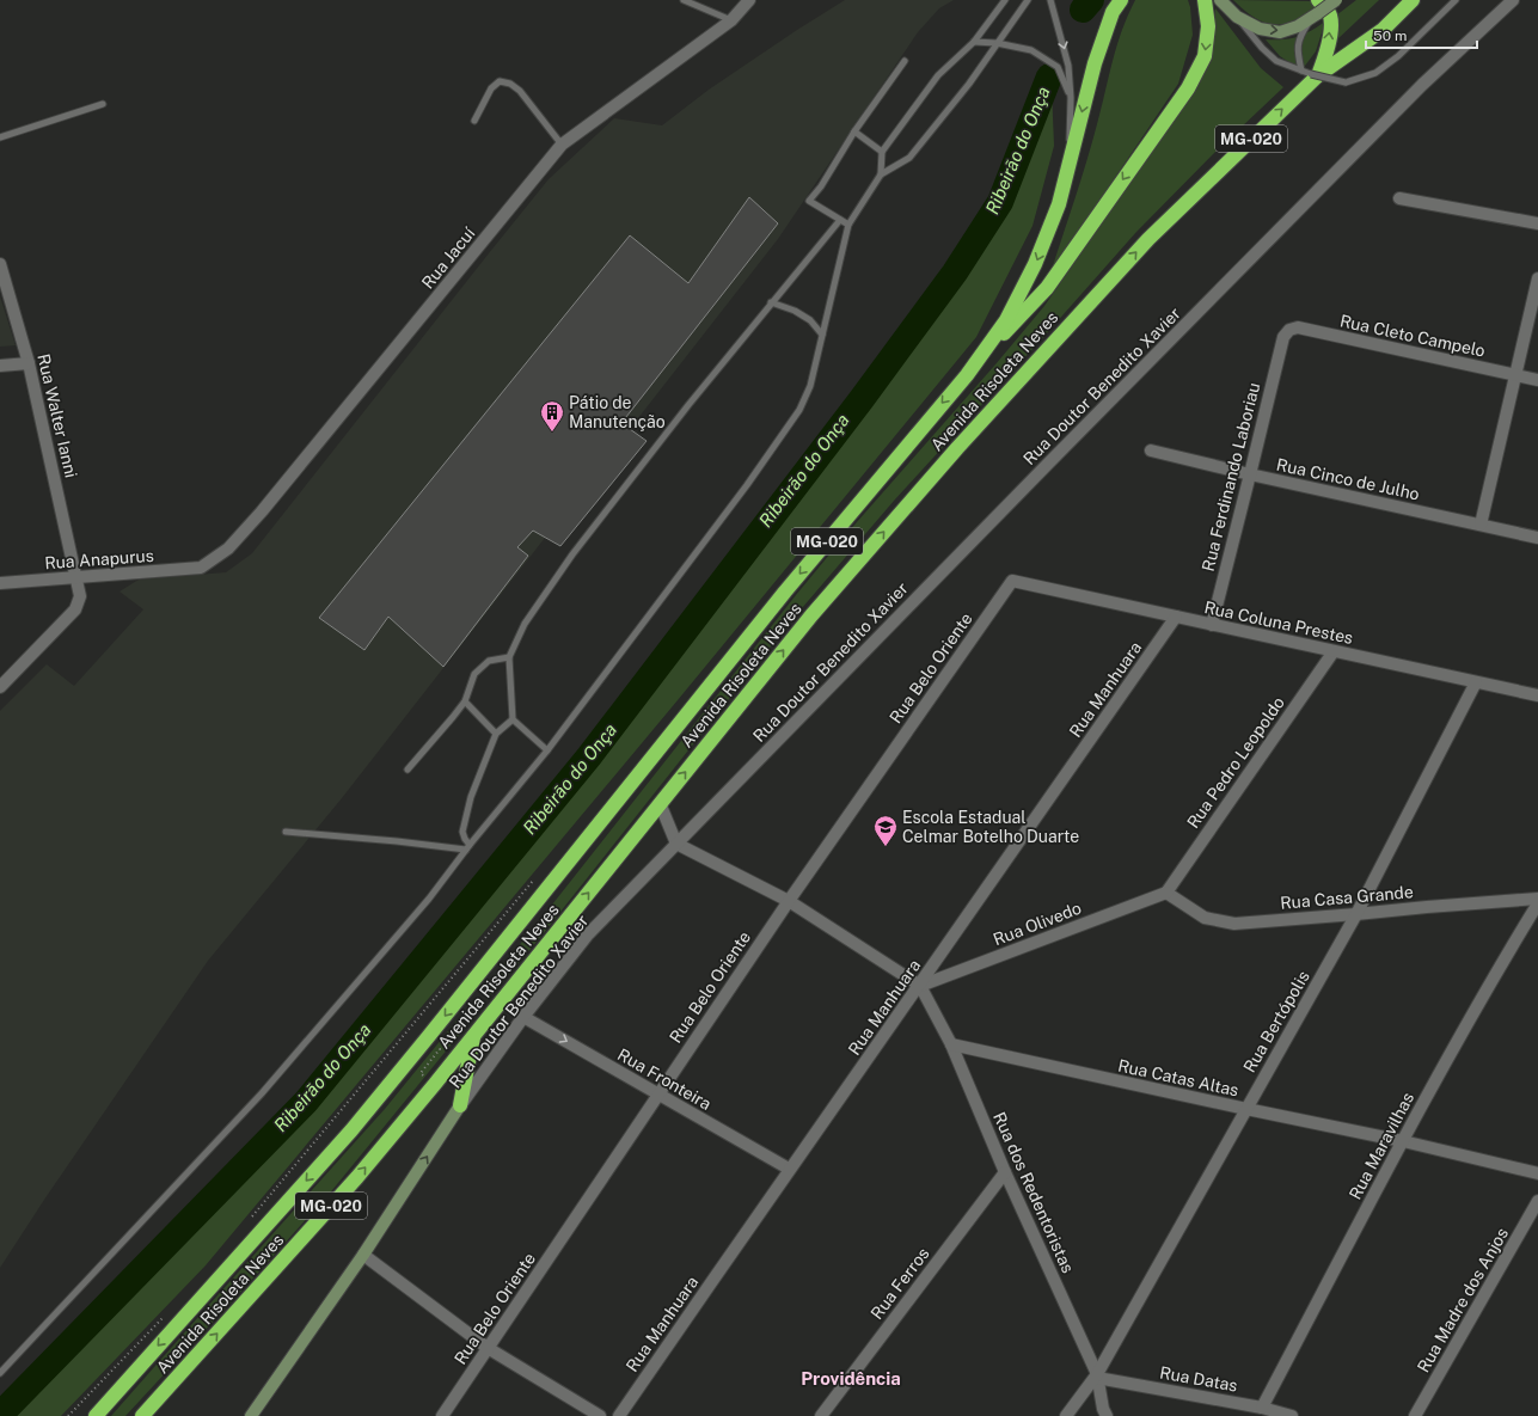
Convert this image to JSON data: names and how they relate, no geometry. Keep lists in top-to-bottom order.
{
  "streets": {
    "highway": ["MG-020", "Avenida Risoleta Neves"],
    "street": [
      "Rua Jacuí",
      "Rua Cleto Campelo",
      "Rua Doutor Benedito Xavier",
      "Rua Walter Ianni",
      "Rua Ferdinando Laboriau",
      "Rua Cinco de Julho",
      "Rua Anapurus",
      "Rua Coluna Prestes",
      "Rua Belo Oriente",
      "Rua Manhuara",
      "Rua Pedro Leopoldo",
      "Rua Casa Grande",
      "Rua Olivedo",
      "Rua Bertópolis",
      "Rua Catas Altas",
      "Rua Fronteira",
      "Rua Maravilhas",
      "Rua dos Redentoristas",
      "Rua Ferros",
      "Rua Madre dos Anjos",
      "Rua Datas"
    ]
  },
  "crossings": [
    ["Rua Jacuí", "Rua Anapurus"],
    ["Rua Cleto Campelo", "Rua Ferdinando Laboriau"],
    ["Rua Doutor Benedito Xavier", "Rua Fronteira"],
    ["Rua Walter Ianni", "Rua Anapurus"],
    ["Rua Ferdinando Laboriau", "Rua Cinco de Julho"],
    ["Rua Ferdinando Laboriau", "Rua Coluna Prestes"],
    ["Rua Coluna Prestes", "Rua Belo Oriente"],
    ["Rua Coluna Prestes", "Rua Manhuara"],
    ["Rua Coluna Prestes", "Rua Pedro Leopoldo"],
    ["Rua Coluna Prestes", "Rua Bertópolis"],
    ["Rua Belo Oriente", "Rua Fronteira"],
    ["Rua Manhuara", "Rua Olivedo"],
    ["Rua Manhuara", "Rua Fronteira"],
    ["Rua Manhuara", "Rua dos Redentoristas"],
    ["Rua Pedro Leopoldo", "Rua Casa Grande"],
    ["Rua Pedro Leopoldo", "Rua Olivedo"],
    ["Rua Casa Grande", "Rua Olivedo"],
    ["Rua Casa Grande", "Rua Bertópolis"],
    ["Rua Olivedo", "Rua dos Redentoristas"],
    ["Rua Bertópolis", "Rua Catas Altas"],
    ["Rua Bertópolis", "Rua dos Redentoristas"],
    ["Rua Bertópolis", "Rua Datas"],
    ["Rua Catas Altas", "Rua Maravilhas"],
    ["Rua Catas Altas", "Rua dos Redentoristas"],
    ["Rua Maravilhas", "Rua Datas"],
    ["Rua dos Redentoristas", "Rua Ferros"],
    ["Rua dos Redentoristas", "Rua Datas"]
  ],
  "one_way": ["Rua Fronteira"],
  "districts": ["Providência"],
  "water": ["Ribeirão do Onça"],
  "places": {
    "building": ["Pátio de Manutenção"],
    "school or university": ["Escola Estadual Celmar Botelho Duarte"]
  },
  "scale_bar": "50 m"
}
